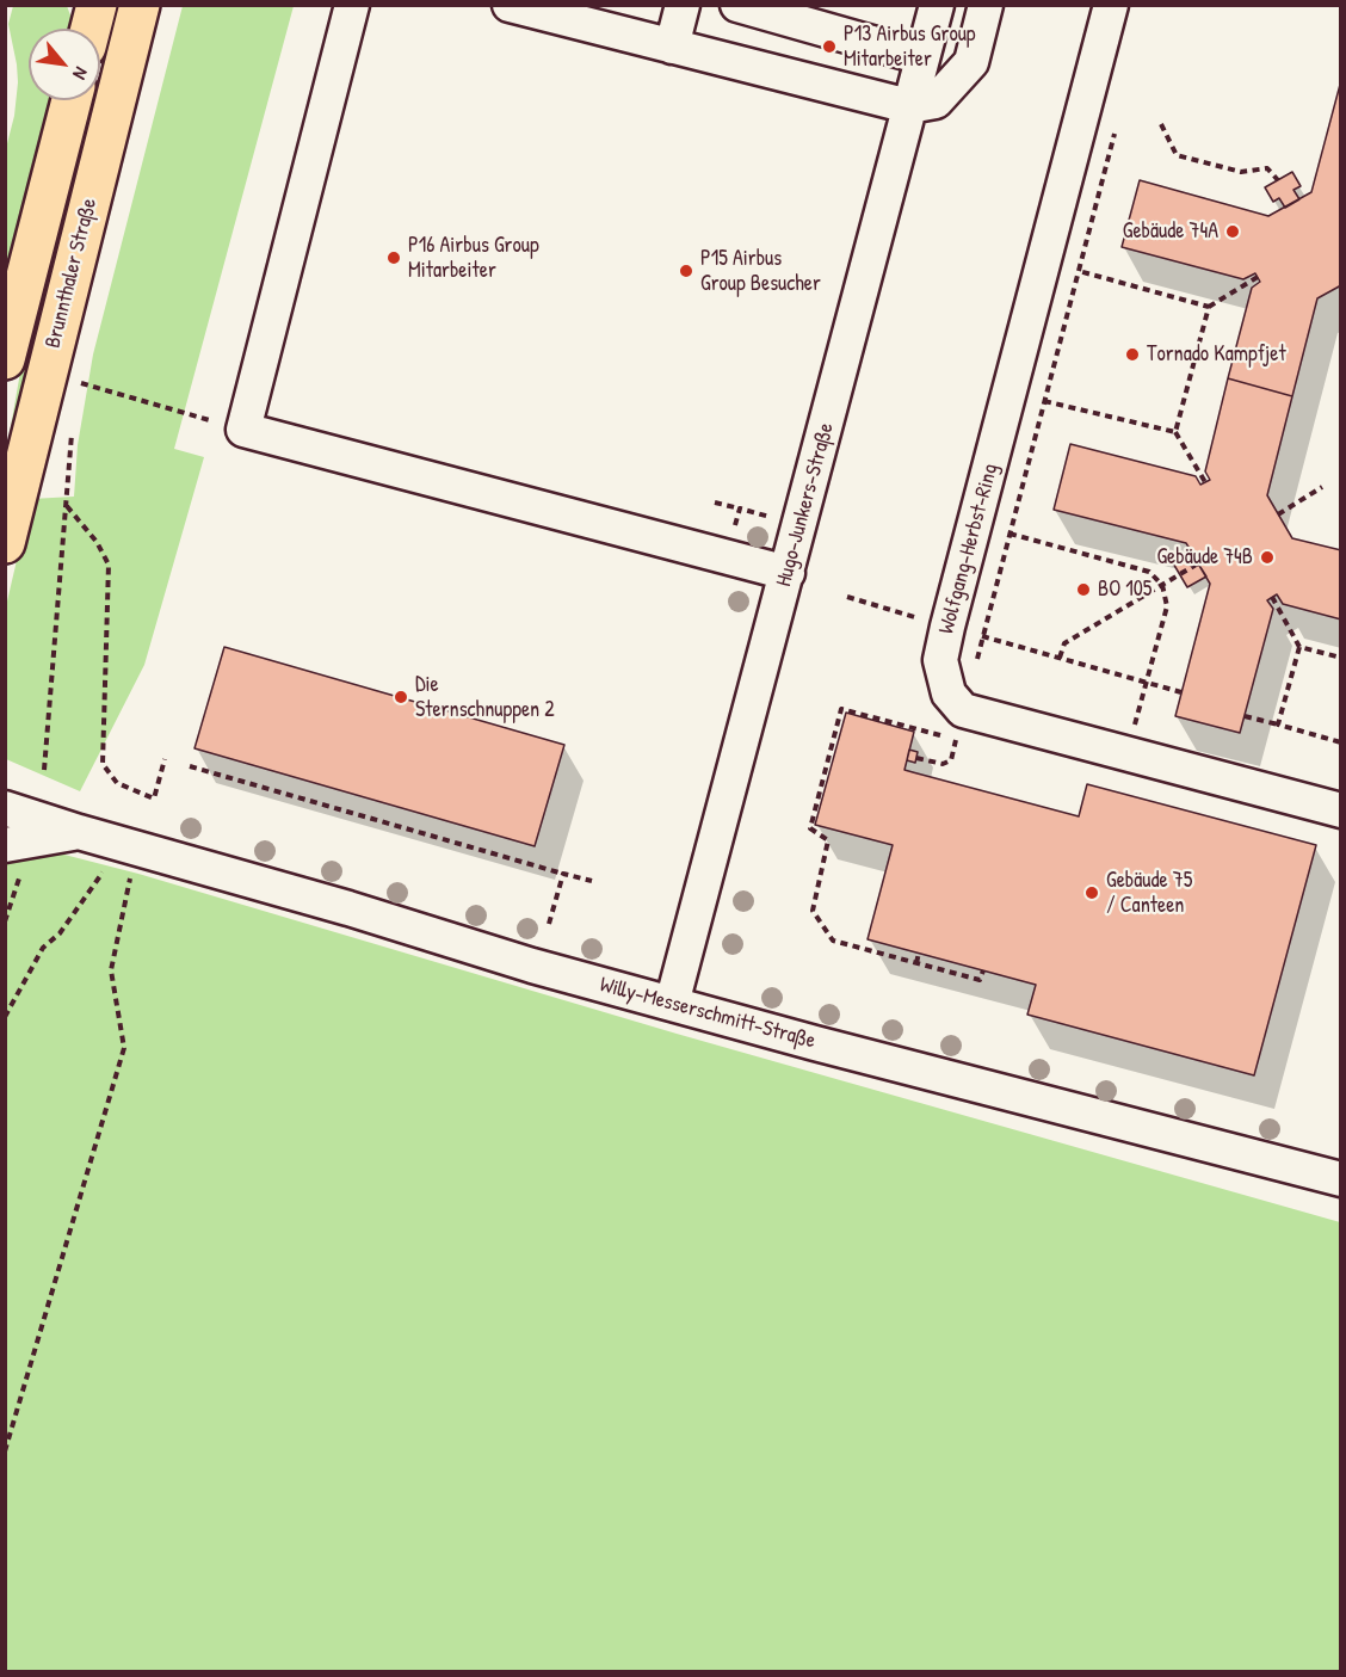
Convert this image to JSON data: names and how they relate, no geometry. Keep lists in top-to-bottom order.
{
  "streets": {
    "main road": ["Brunnthaler Straße"],
    "street": ["Hugo-Junkers-Straße", "Wolfgang-Herbst-Ring", "Willy-Messerschmitt-Straße"]
  },
  "crossings": [
    ["Hugo-Junkers-Straße", "Willy-Messerschmitt-Straße"]
  ],
  "places": [
    "P13 Airbus Group Mitarbeiter",
    "Gebäude 74A",
    "P16 Airbus Group Mitarbeiter",
    "P15 Airbus Group Besucher",
    "Tornado Kampfjet",
    "Gebäude 74B",
    "BO 105",
    "Die Sternschnuppen 2",
    "Gebäude 75 / Canteen"
  ],
  "north": "bottom right"
}
